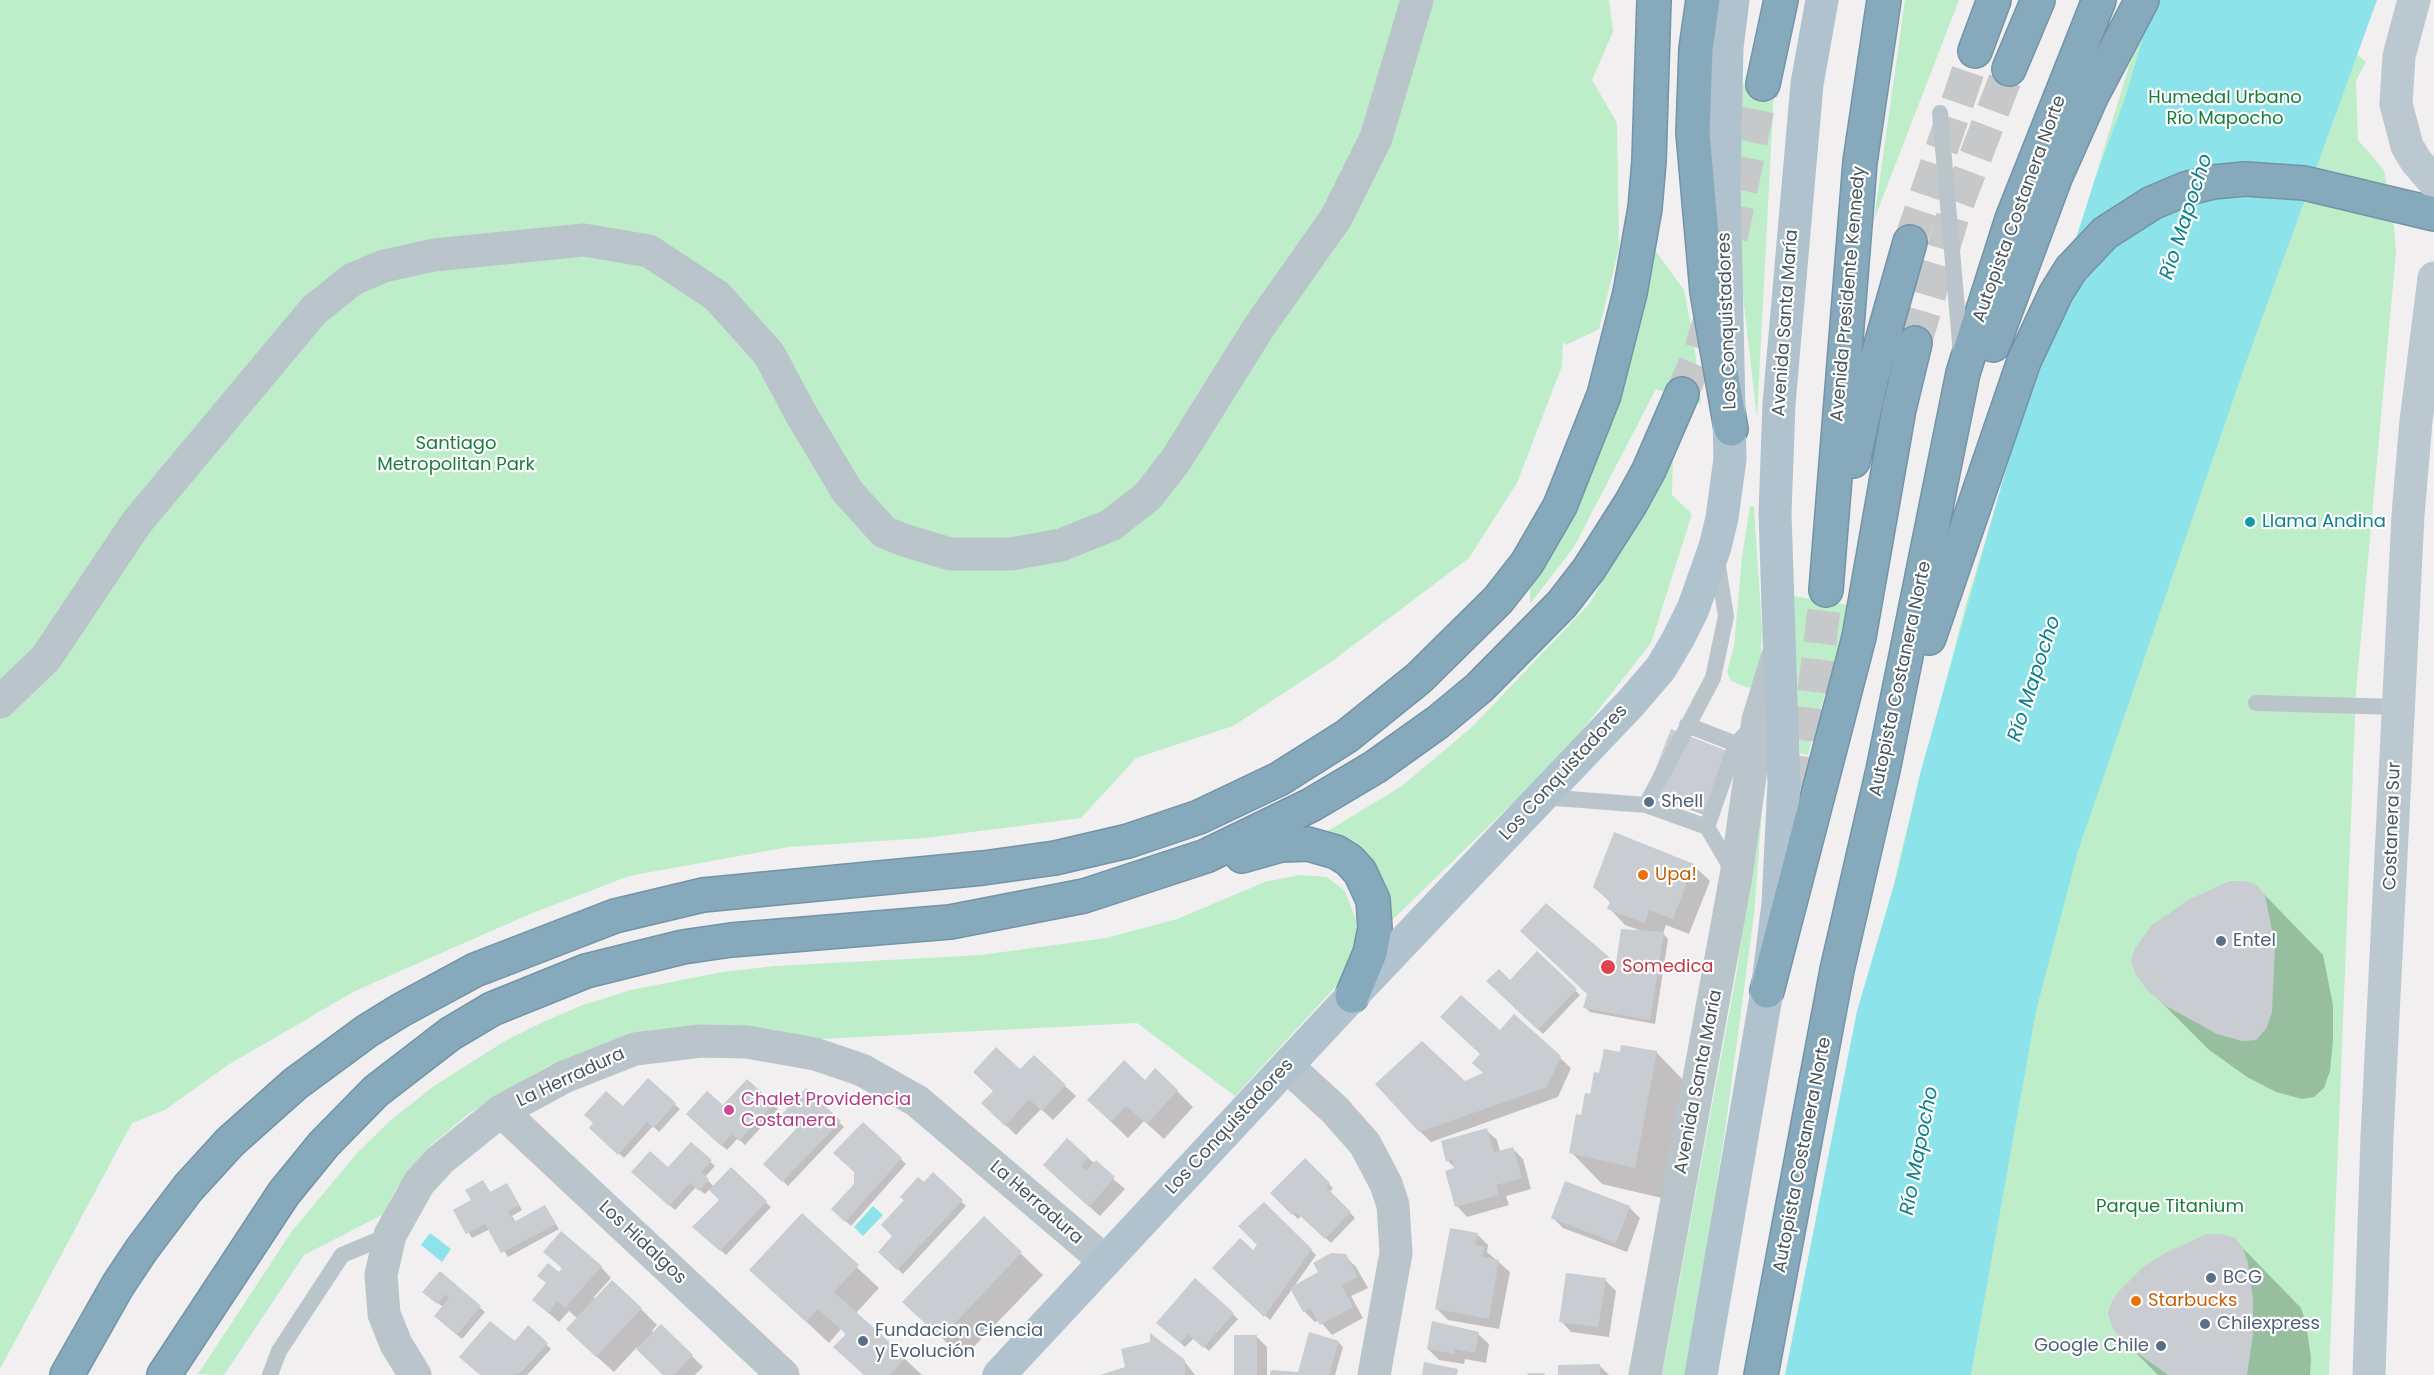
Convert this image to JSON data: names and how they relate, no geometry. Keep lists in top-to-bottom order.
{
  "streets": {
    "highway": ["Autopista Costanera Norte", "Avenida Presidente Kennedy"],
    "main road": ["Los Conquistadores", "Avenida Santa María", "Costanera Sur"],
    "street": ["La Herradura", "Los Hidalgos"]
  },
  "crossings": [
    ["Los Conquistadores", "La Herradura"],
    ["La Herradura", "Los Hidalgos"]
  ],
  "water": ["Río Mapocho"],
  "parks": ["Humedal Urbano Río Mapocho", "Santiago Metropolitan Park", "Parque Titanium"],
  "places": [
    "Llama Andina",
    "Shell",
    "Upa!",
    "Entel",
    "Somedica",
    "Chalet Providencia Costanera",
    "BCG",
    "Starbucks",
    "Chilexpress",
    "Fundacion Ciencia y Evolución",
    "Google Chile"
  ]
}
